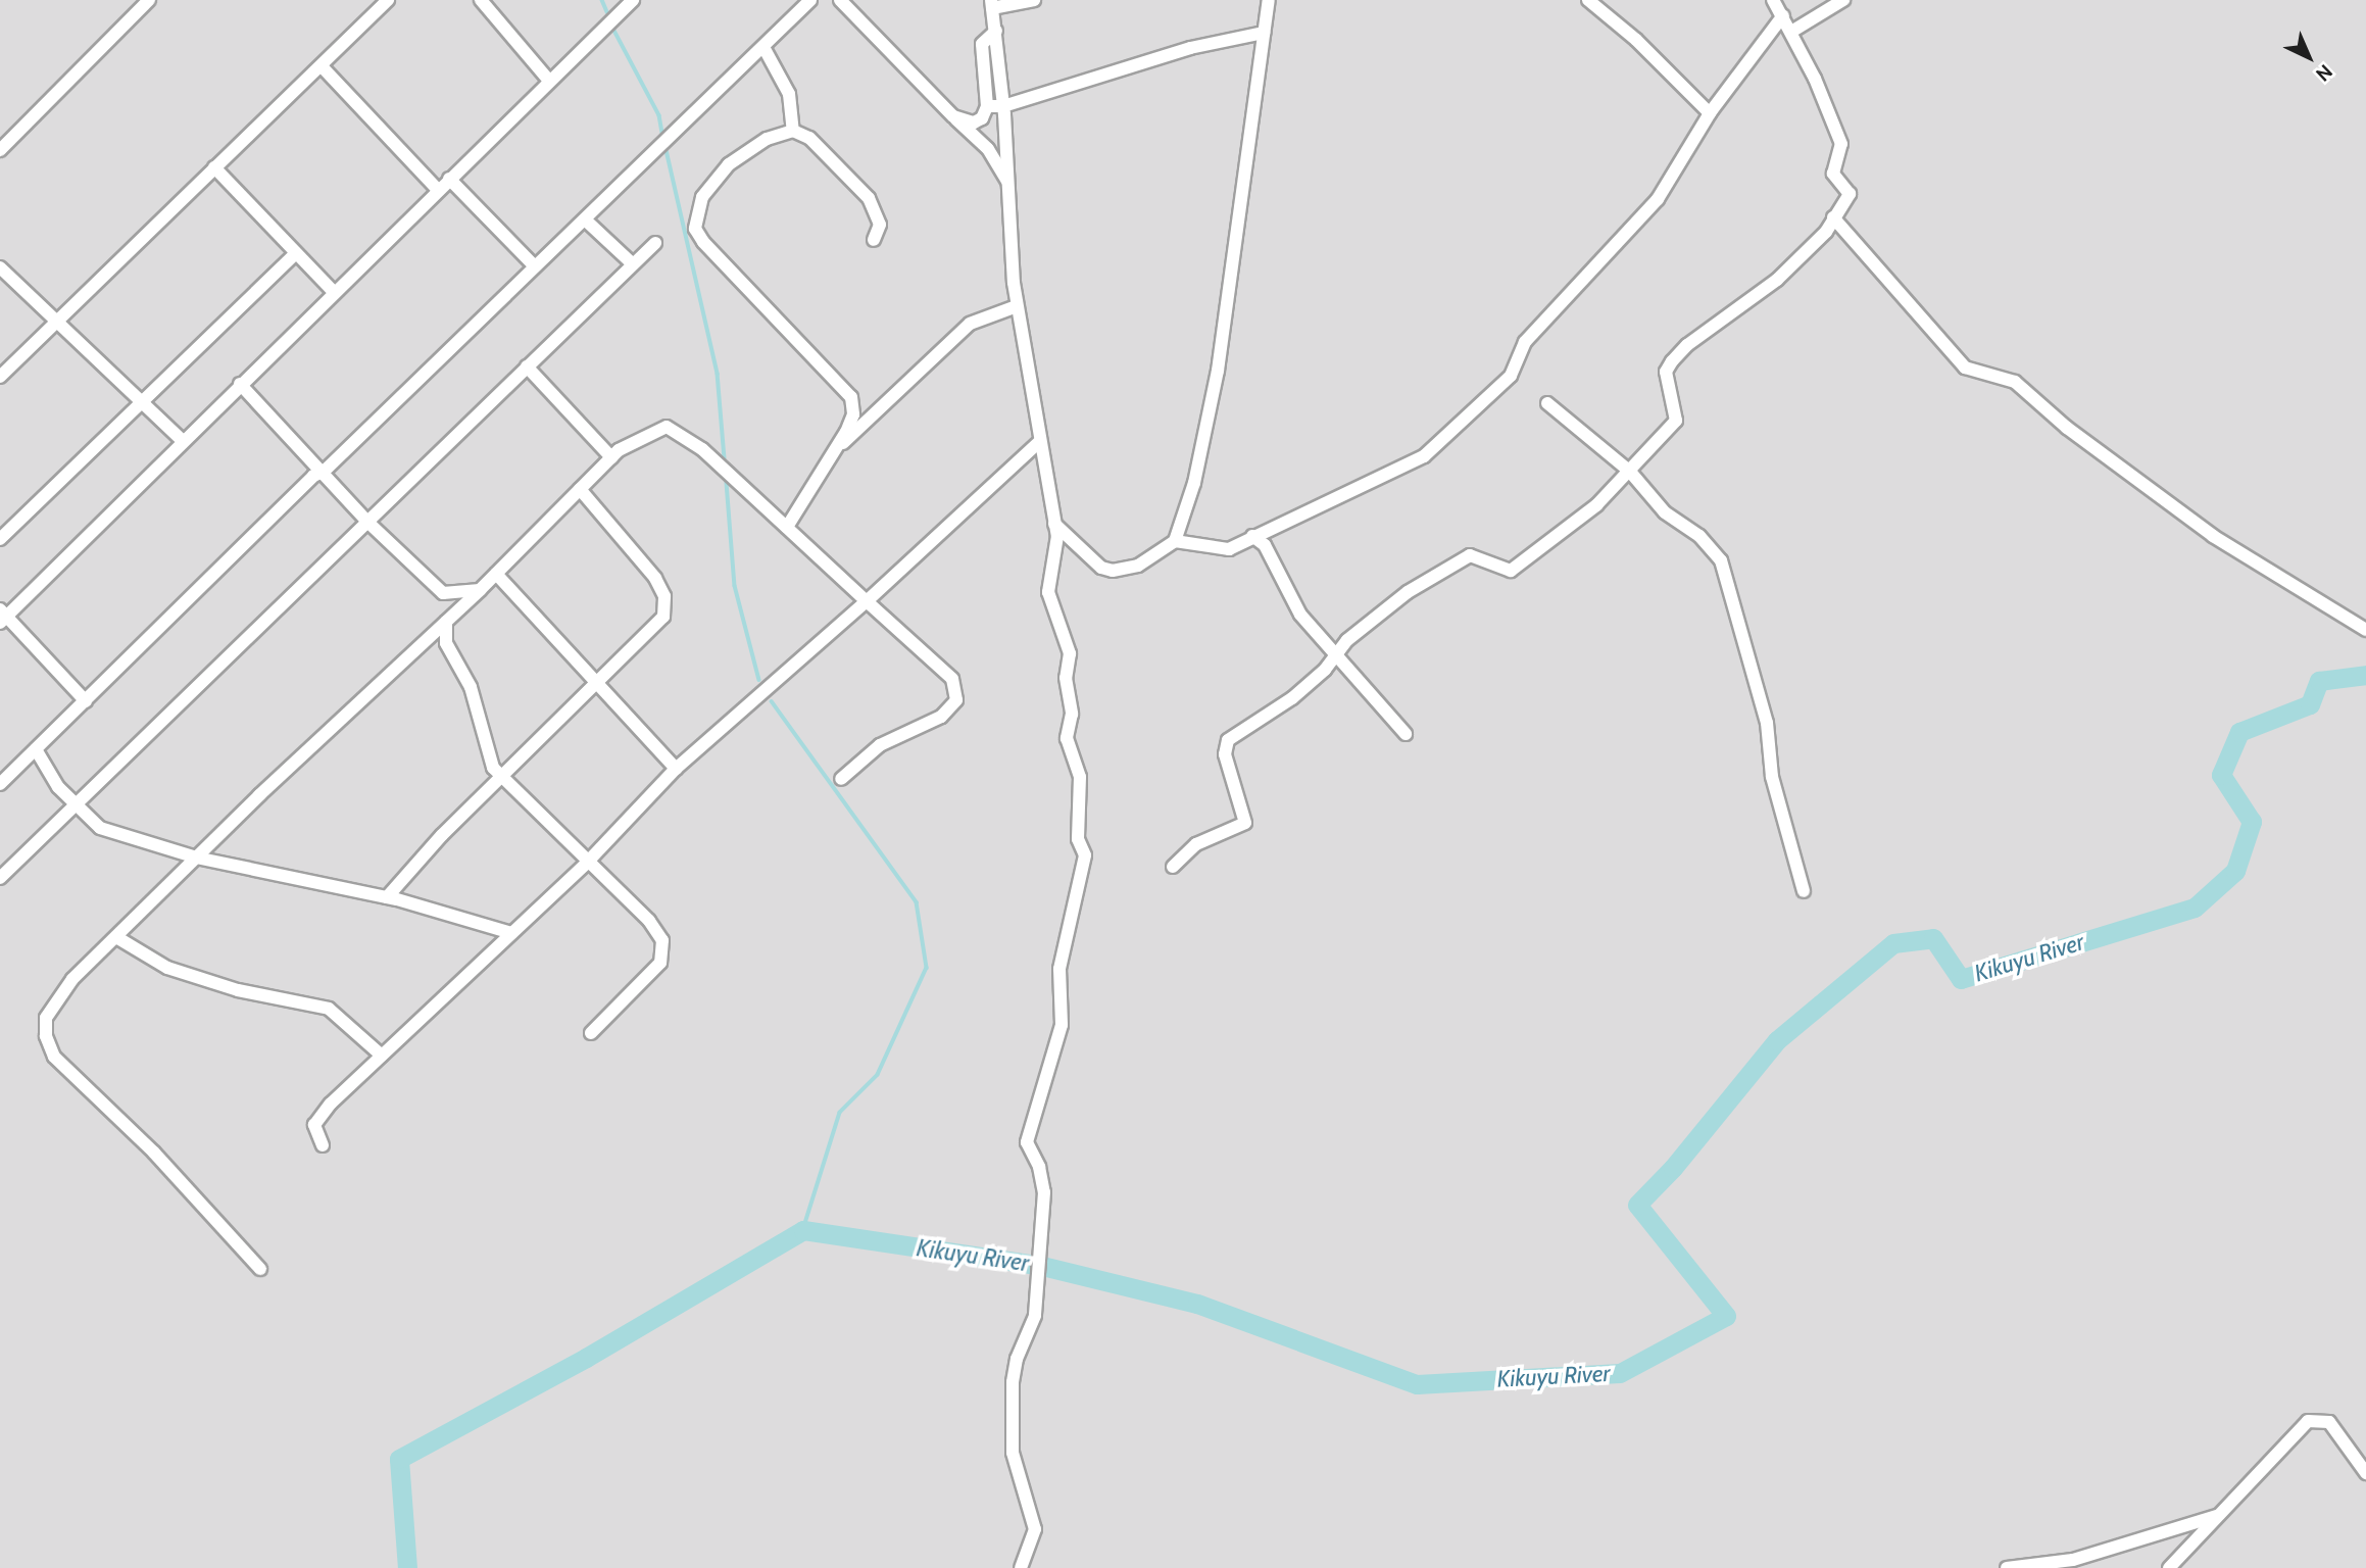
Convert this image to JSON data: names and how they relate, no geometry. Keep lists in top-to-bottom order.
{
  "water": ["Kikuyu River"],
  "north": "bottom right"
}
